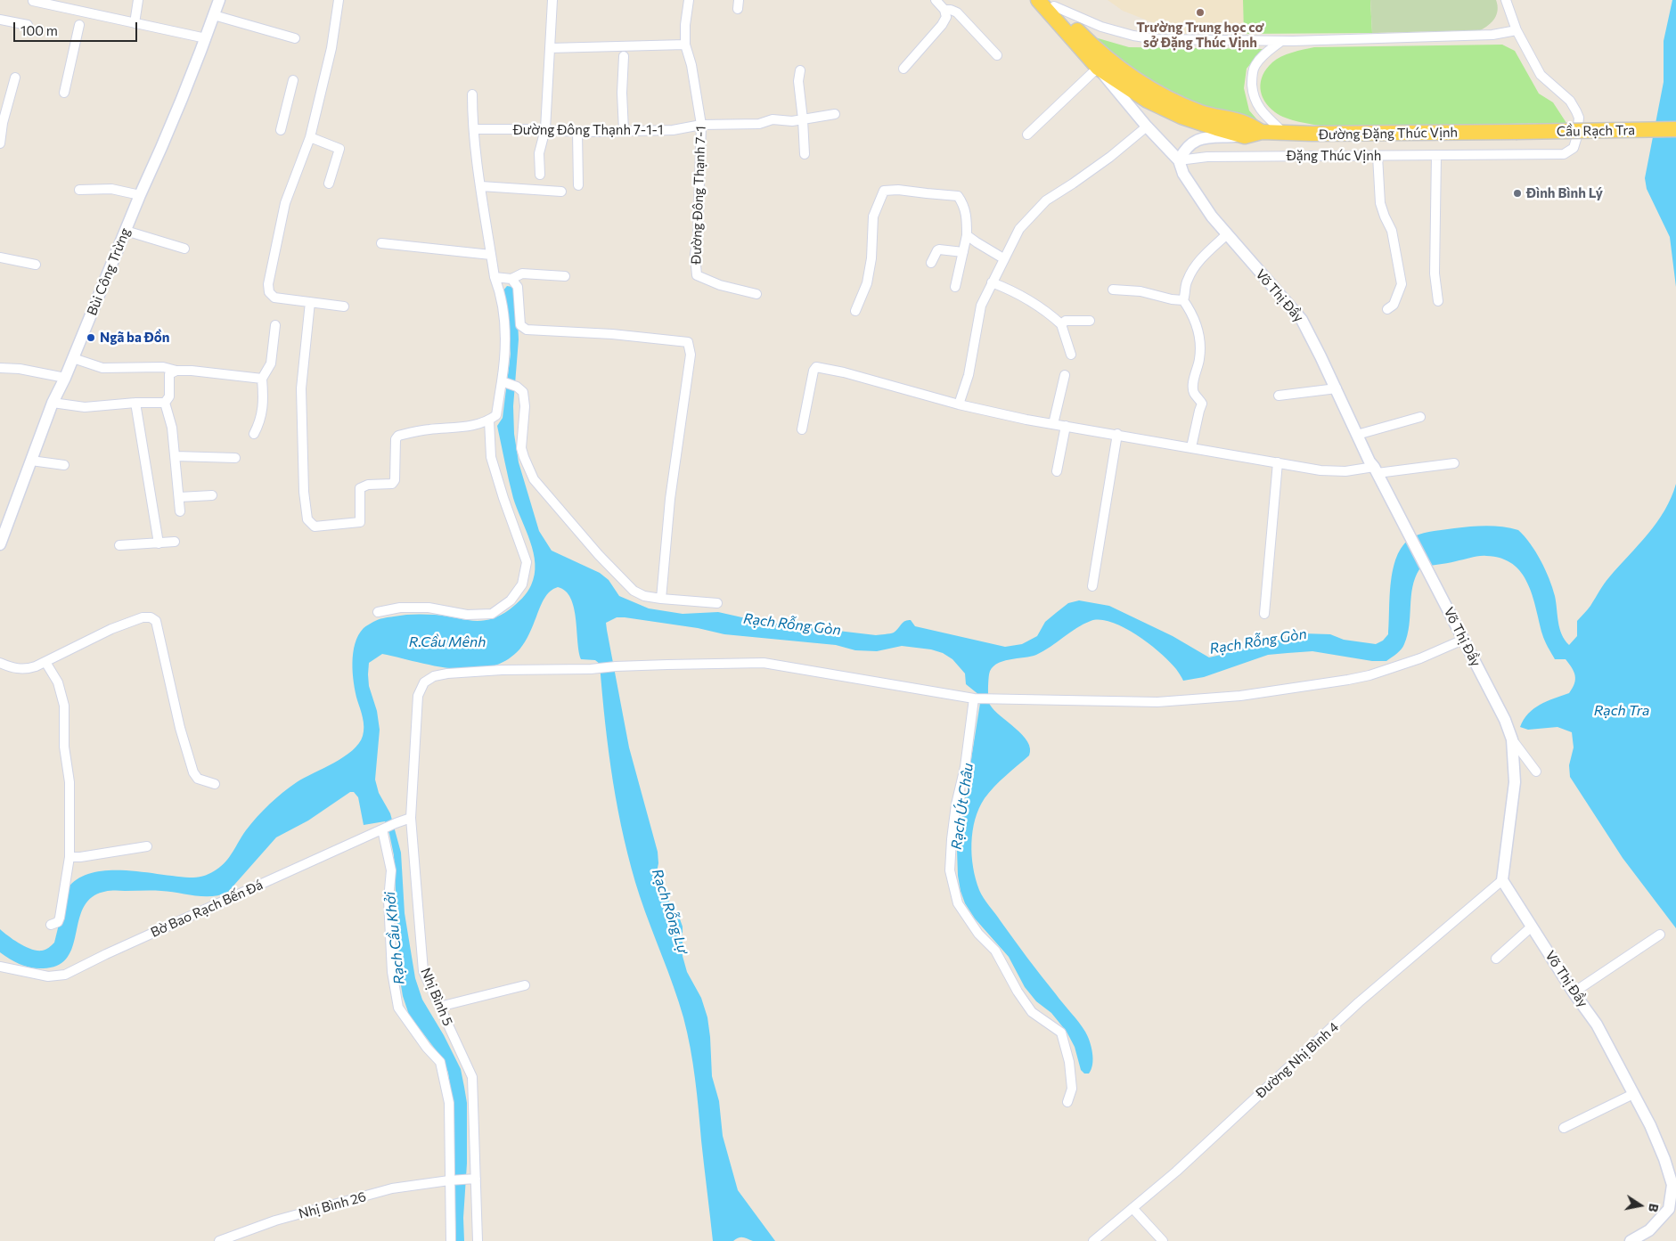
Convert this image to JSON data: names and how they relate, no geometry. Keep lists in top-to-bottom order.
{
  "streets": {
    "main road": ["Cầu Rạch Tra", "Đường Đặng Thúc Vịnh"],
    "street": [
      "Đường Đông Thạnh 7-1-1",
      "Đặng Thúc Vịnh",
      "Đường Đông Thạnh 7-1",
      "Bùi Công Trừng",
      "Võ Thị Đầy",
      "Bờ Bao Rạch Bến Đá",
      "Nhị Bình 5",
      "Đường Nhị Bình 4",
      "Nhị Bình 26"
    ]
  },
  "crossings": [
    ["Đường Đông Thạnh 7-1-1", "Đường Đông Thạnh 7-1"],
    ["Cầu Rạch Tra", "Đường Đặng Thúc Vịnh"],
    ["Đặng Thúc Vịnh", "Võ Thị Đầy"],
    ["Võ Thị Đầy", "Đường Nhị Bình 4"],
    ["Bờ Bao Rạch Bến Đá", "Nhị Bình 5"],
    ["Nhị Bình 5", "Nhị Bình 26"]
  ],
  "water": [
    "Rạch Rỗng Gòn",
    "R.Cầu Mênh",
    "Rạch Tra",
    "Rạch Út Châu",
    "Rạch Rỗng Lự",
    "Rạch Cầu Khởi"
  ],
  "places": ["Trường Trung học cơ sở Đặng Thúc Vịnh", "Đình Bình Lý", "Ngã ba Đồn"],
  "scale_bar": "100 m",
  "north": "right"
}
